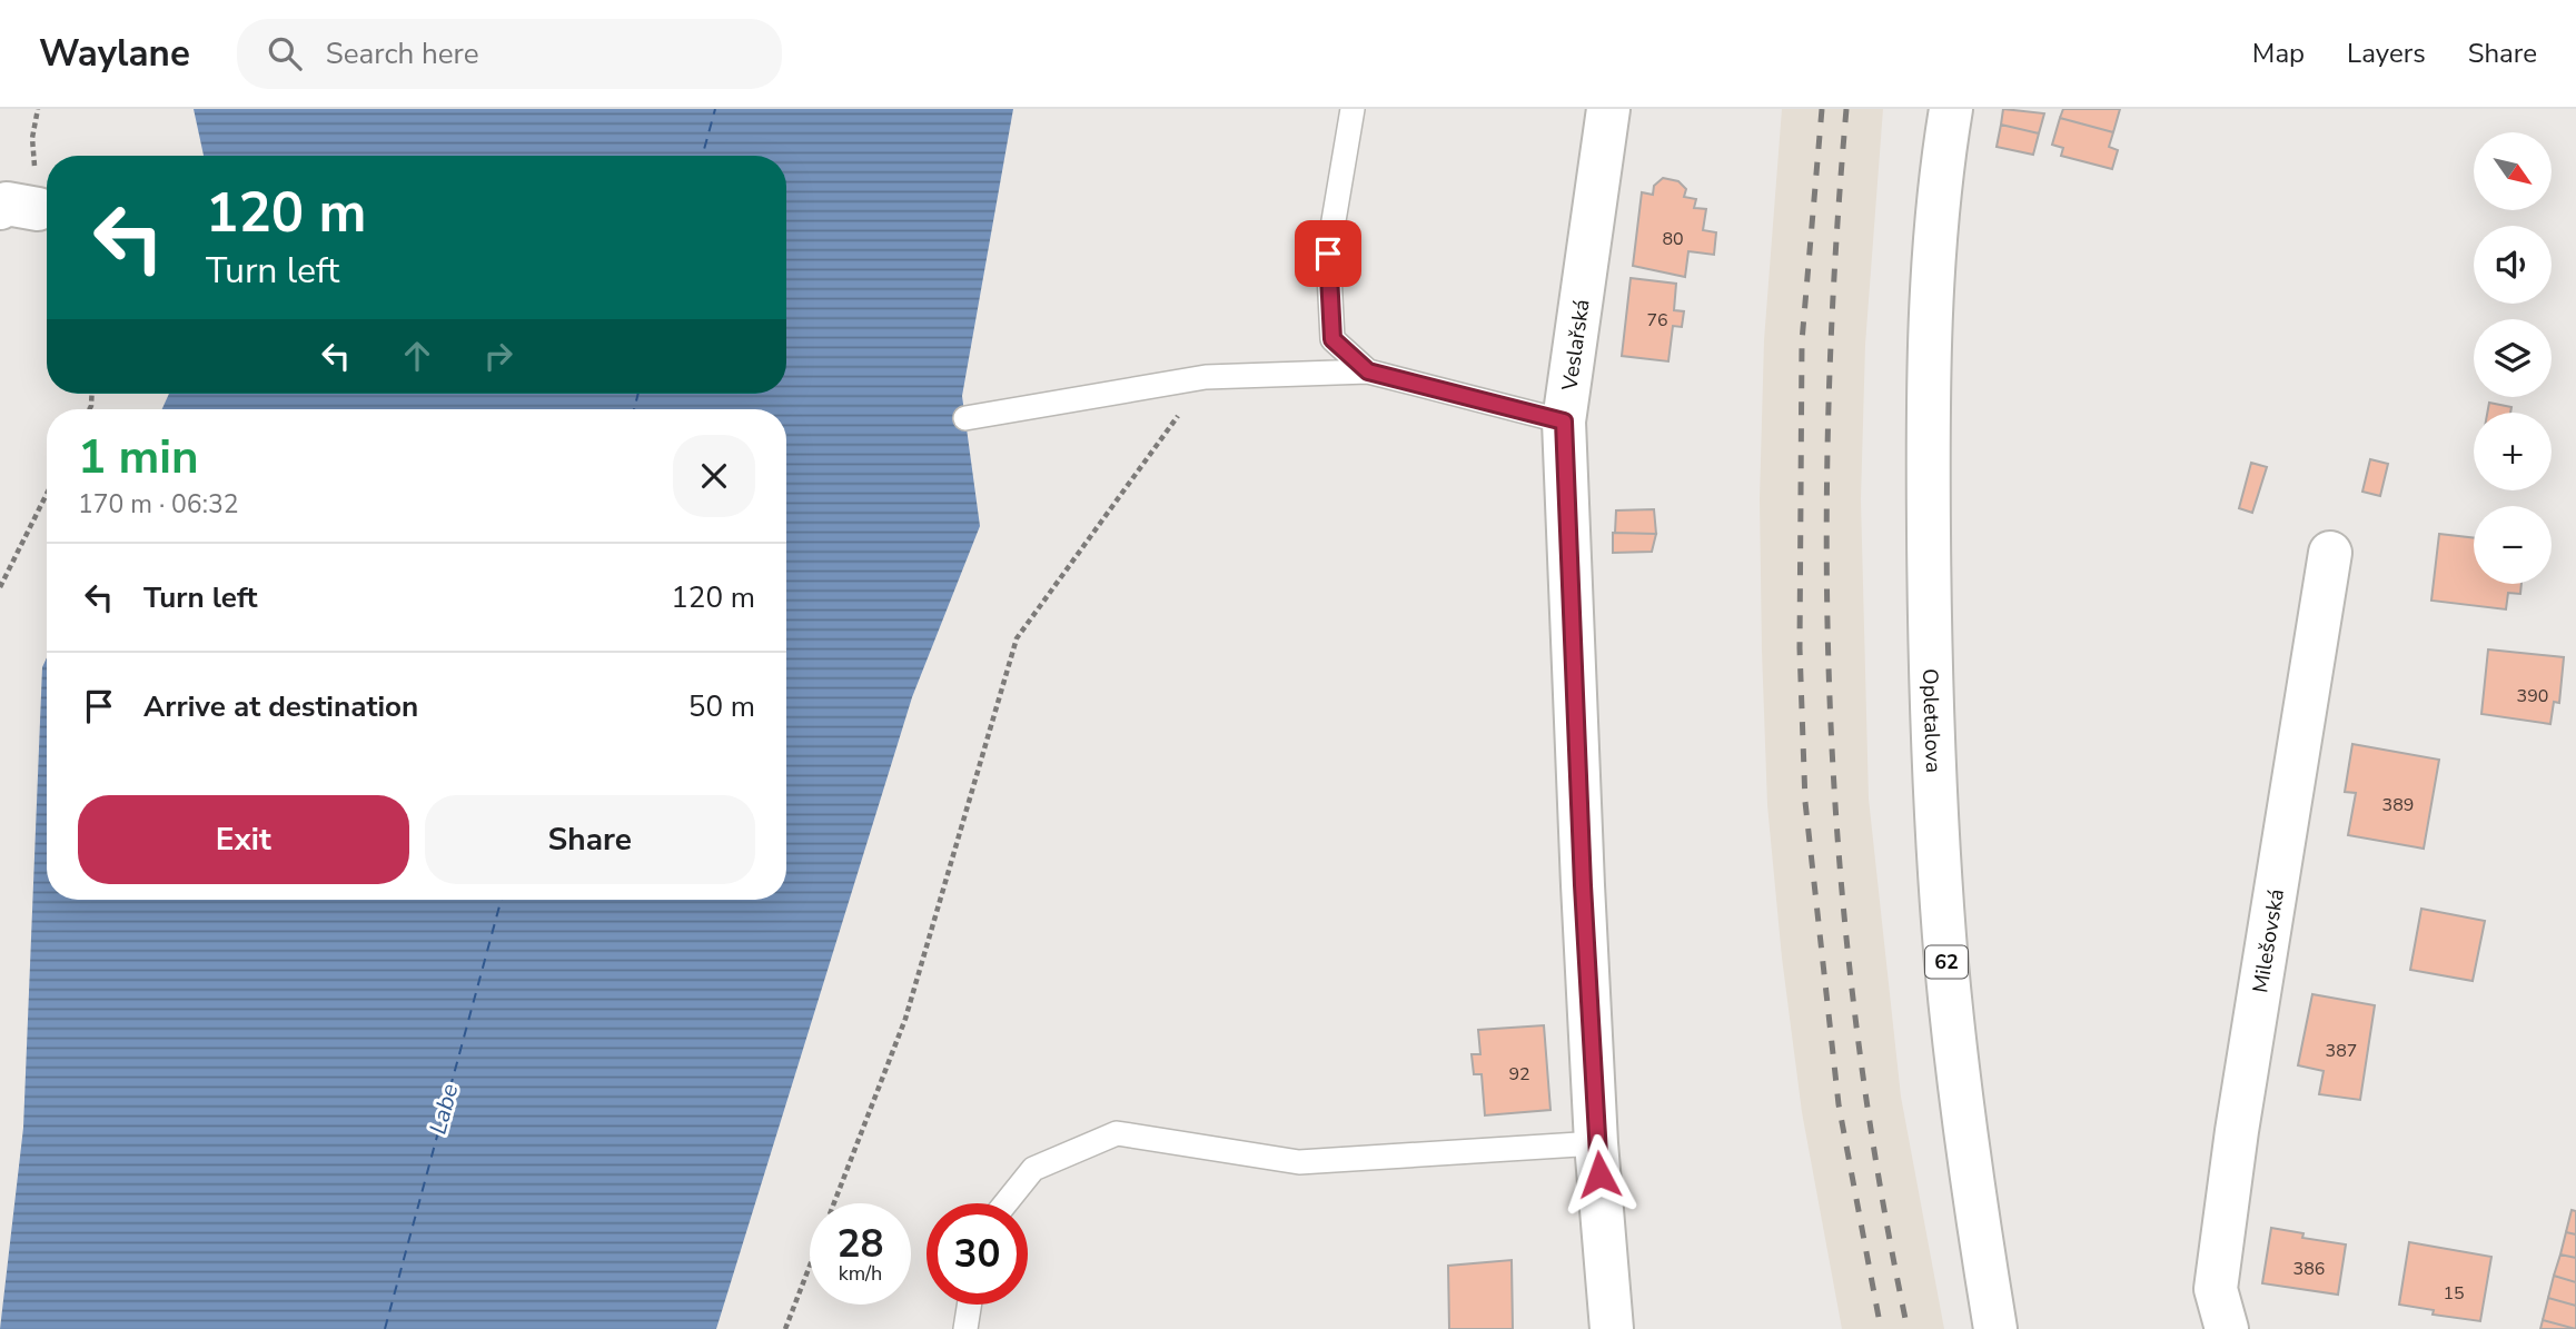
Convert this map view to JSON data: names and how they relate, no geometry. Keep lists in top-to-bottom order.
{
  "streets": {
    "street": [
      "Veslařská",
      "Opletalova",
      "Milešovská",
      "62"
    ]
  },
  "water": ["Labe"],
  "house_numbers": [
    "80",
    "76",
    "390",
    "389",
    "387",
    "92",
    "386",
    "15"
  ],
  "north": "bottom right",
  "page": {
    "header": "Waylane",
    "search": "Search here",
    "nav": ["Map", "Layers", "Share"],
    "map_buttons": ["+", "−"],
    "turn": ["120 m", "Turn left"],
    "heading": ["1 min", "170 m · 06:32"],
    "list": [
      {
        "name": "Turn left",
        "value": "120 m"
      },
      {
        "name": "Arrive at destination",
        "value": "50 m"
      }
    ],
    "buttons": ["Exit", "Share"],
    "speed": "28 km/h",
    "limit": "30"
  }
}
